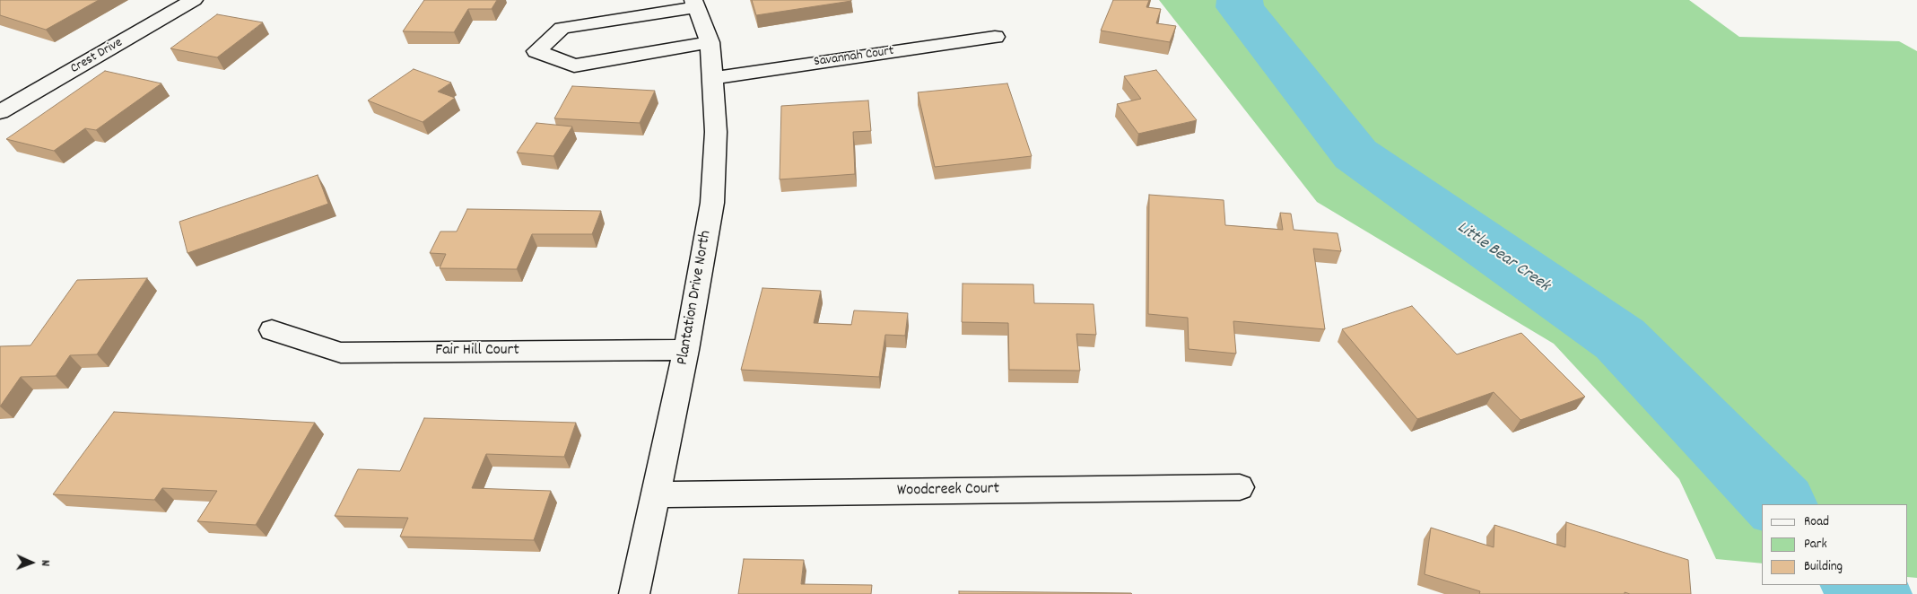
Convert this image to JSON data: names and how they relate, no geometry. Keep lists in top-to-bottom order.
{
  "streets": {
    "street": [
      "Crest Drive",
      "Savannah Court",
      "Plantation Drive North",
      "Fair Hill Court",
      "Woodcreek Court"
    ]
  },
  "crossings": [
    ["Savannah Court", "Plantation Drive North"],
    ["Plantation Drive North", "Fair Hill Court"],
    ["Plantation Drive North", "Woodcreek Court"]
  ],
  "water": ["Little Bear Creek"],
  "legend": ["Road", "Park", "Building"],
  "north": "right"
}
